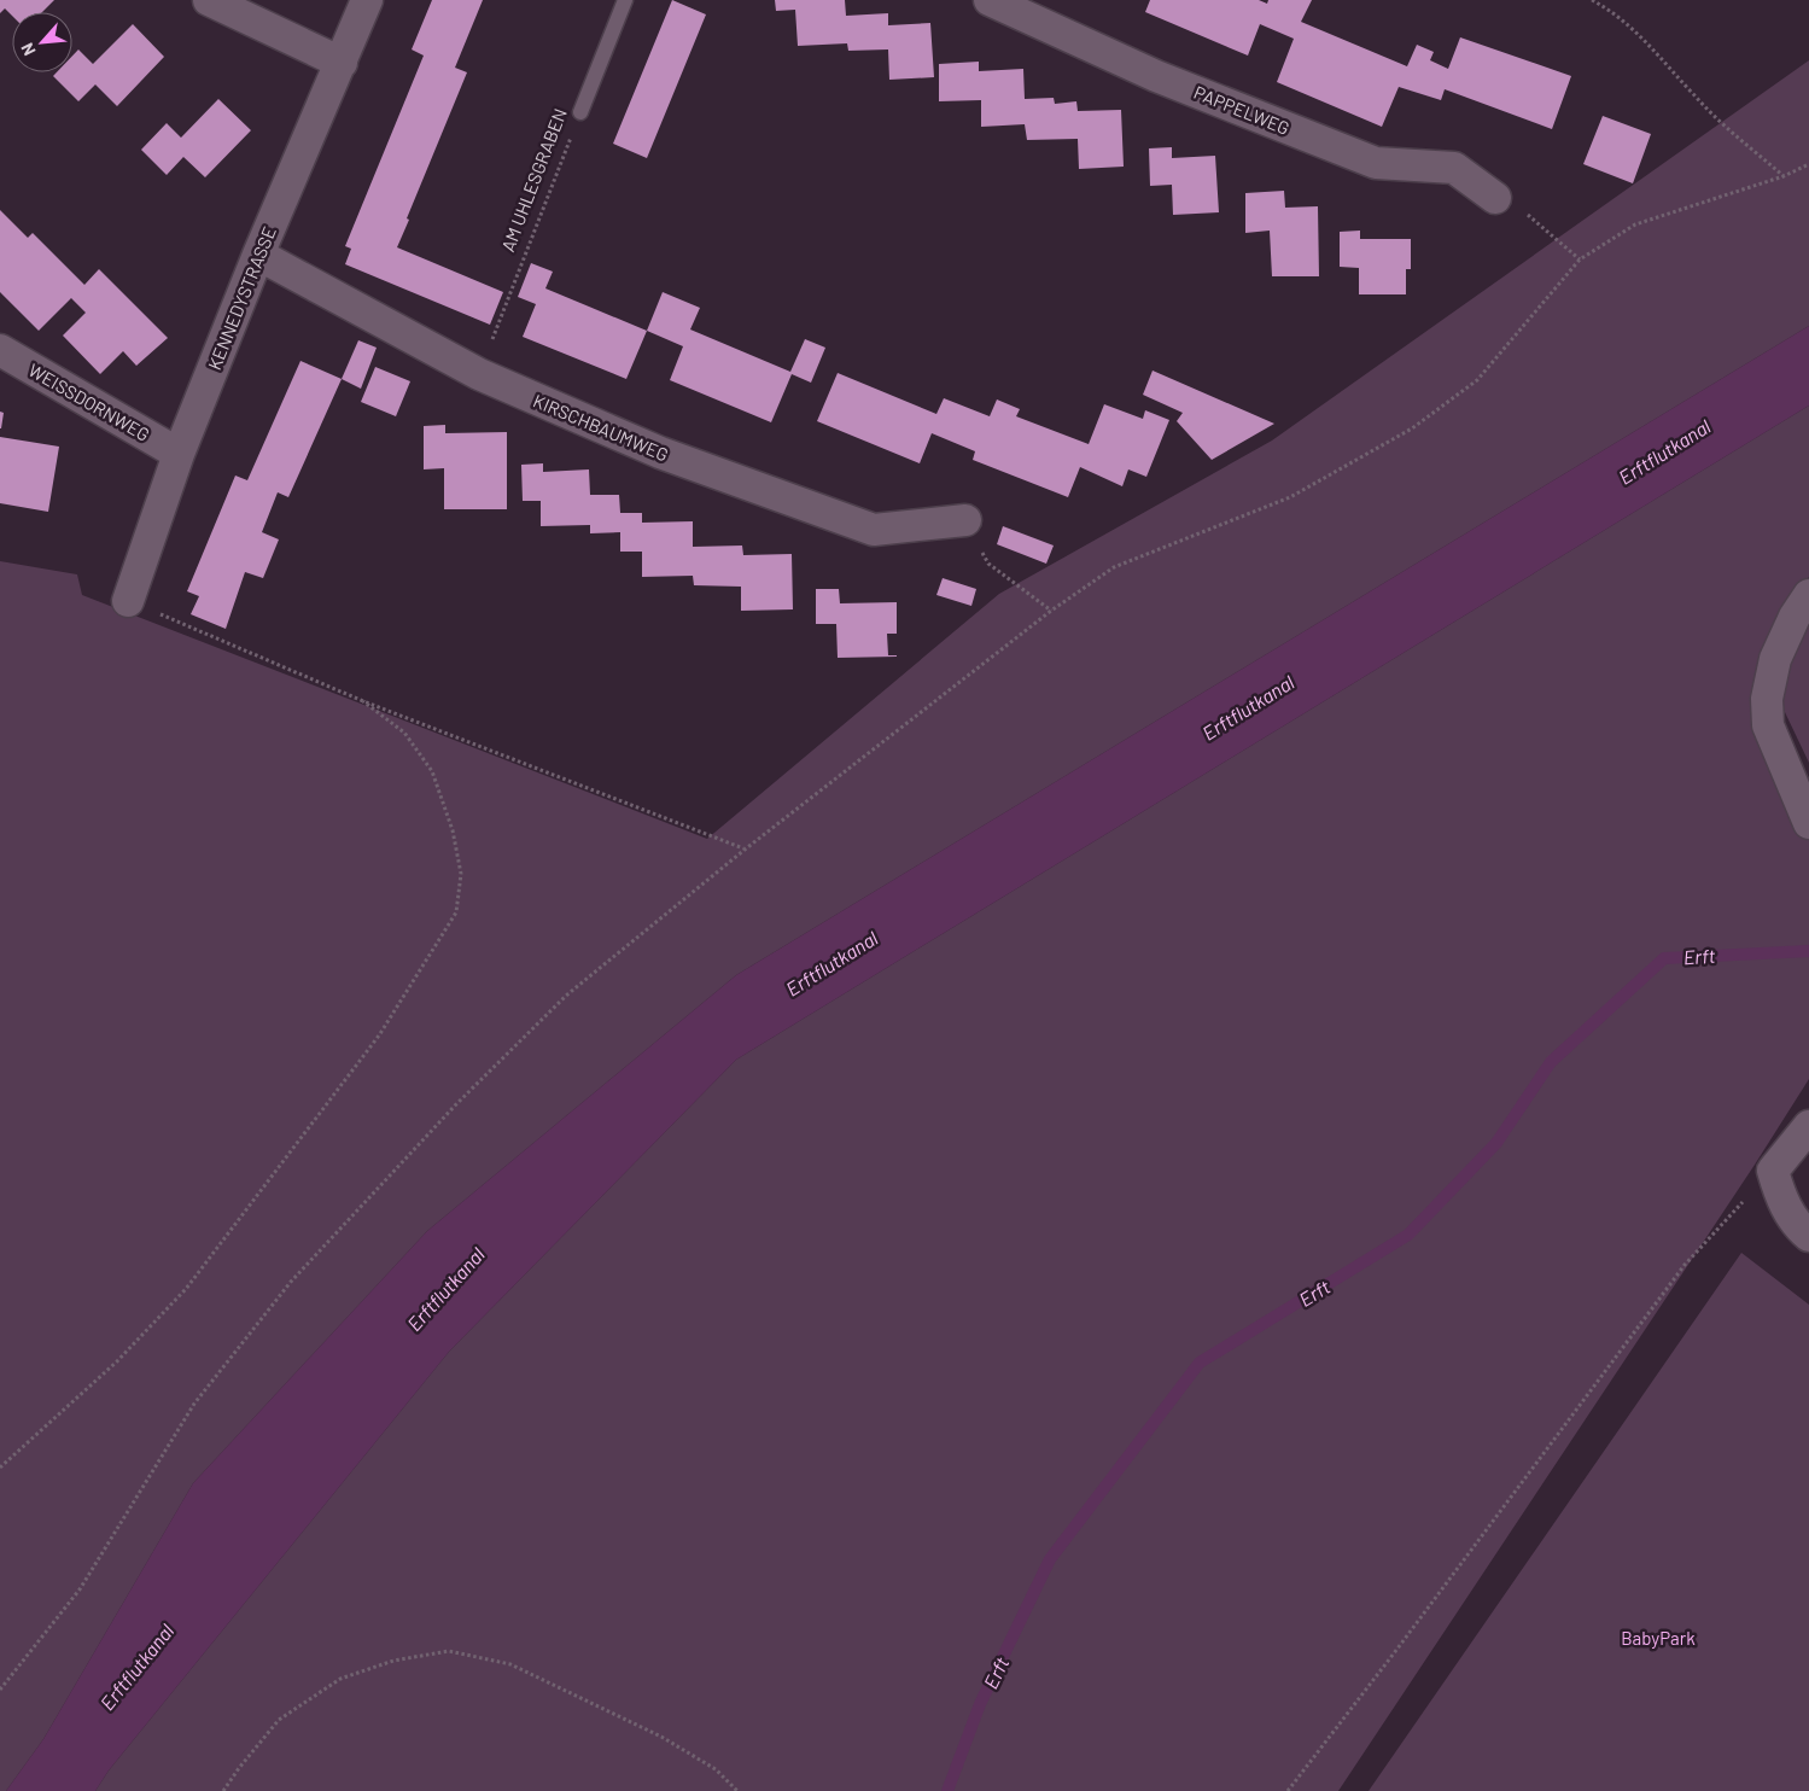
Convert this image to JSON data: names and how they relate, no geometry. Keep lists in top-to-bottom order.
{
  "streets": {
    "street": [
      "PAPPELWEG",
      "KENNEDYSTRASSE",
      "WEISSDORNWEG",
      "KIRSCHBAUMWEG"
    ],
    "lane": ["AM UHLESGRABEN"]
  },
  "crossings": [
    ["AM UHLESGRABEN", "KIRSCHBAUMWEG"],
    ["KENNEDYSTRASSE", "WEISSDORNWEG"],
    ["KENNEDYSTRASSE", "KIRSCHBAUMWEG"]
  ],
  "water": ["Erftflutkanal", "Erft"],
  "parks": ["BabyPark"],
  "north": "bottom left"
}
